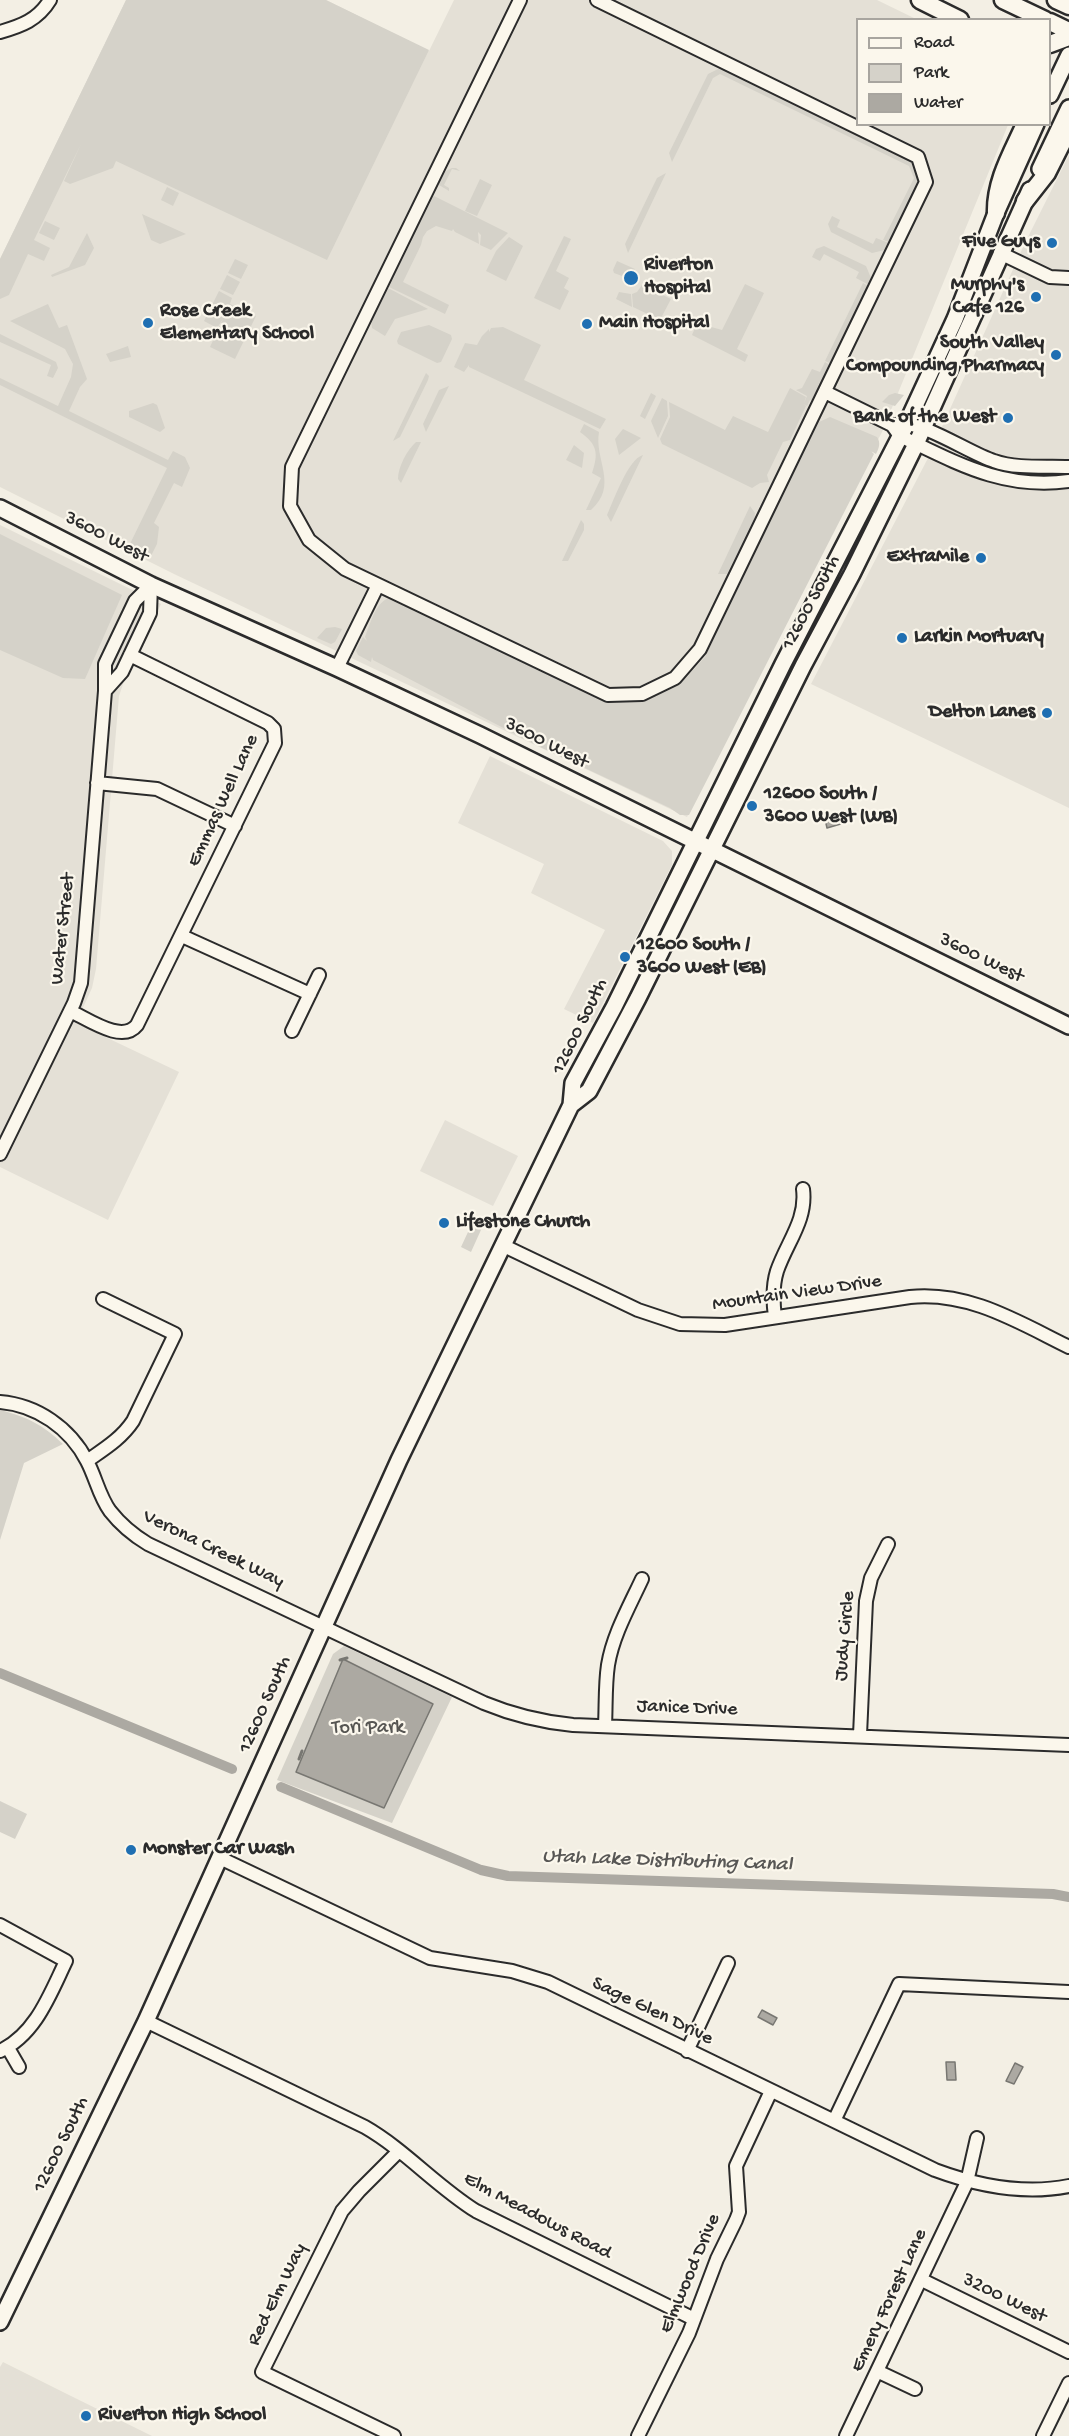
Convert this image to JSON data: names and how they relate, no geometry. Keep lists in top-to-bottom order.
{
  "streets": {
    "main road": ["3600 West", "12600 South"],
    "street": [
      "Emmas Well Lane",
      "Water Street",
      "Mountain View Drive",
      "Verona Creek Way",
      "Judy Circle",
      "Janice Drive",
      "Sage Glen Drive",
      "Elm Meadows Road",
      "Elmwood Drive",
      "Red Elm Way",
      "3200 West",
      "Emery Forest Lane"
    ]
  },
  "crossings": [
    ["3600 West", "12600 South"],
    ["3600 West", "Water Street"],
    ["12600 South", "Mountain View Drive"],
    ["12600 South", "Verona Creek Way"],
    ["12600 South", "Janice Drive"],
    ["12600 South", "Sage Glen Drive"],
    ["12600 South", "Elm Meadows Road"],
    ["Emmas Well Lane", "Water Street"],
    ["Verona Creek Way", "Janice Drive"],
    ["Judy Circle", "Janice Drive"],
    ["Sage Glen Drive", "Elmwood Drive"],
    ["Sage Glen Drive", "Emery Forest Lane"],
    ["Elm Meadows Road", "Elmwood Drive"],
    ["Elm Meadows Road", "Red Elm Way"],
    ["3200 West", "Emery Forest Lane"]
  ],
  "water": ["Utah Lake Distributing Canal"],
  "parks": ["Tori Park"],
  "places": [
    "Five Guys",
    "Riverton Hospital",
    "Murphy's Cafe 126",
    "Rose Creek Elementary School",
    "Main Hospital",
    "South Valley Compounding Pharmacy",
    "Bank of the West",
    "ExtraMile",
    "Larkin Mortuary",
    "Delton Lanes",
    "12600 South / 3600 West (WB)",
    "12600 South / 3600 West (EB)",
    "Lifestone Church",
    "Monster Car Wash",
    "Riverton High School"
  ],
  "legend": ["Road", "Park", "Water"]
}
